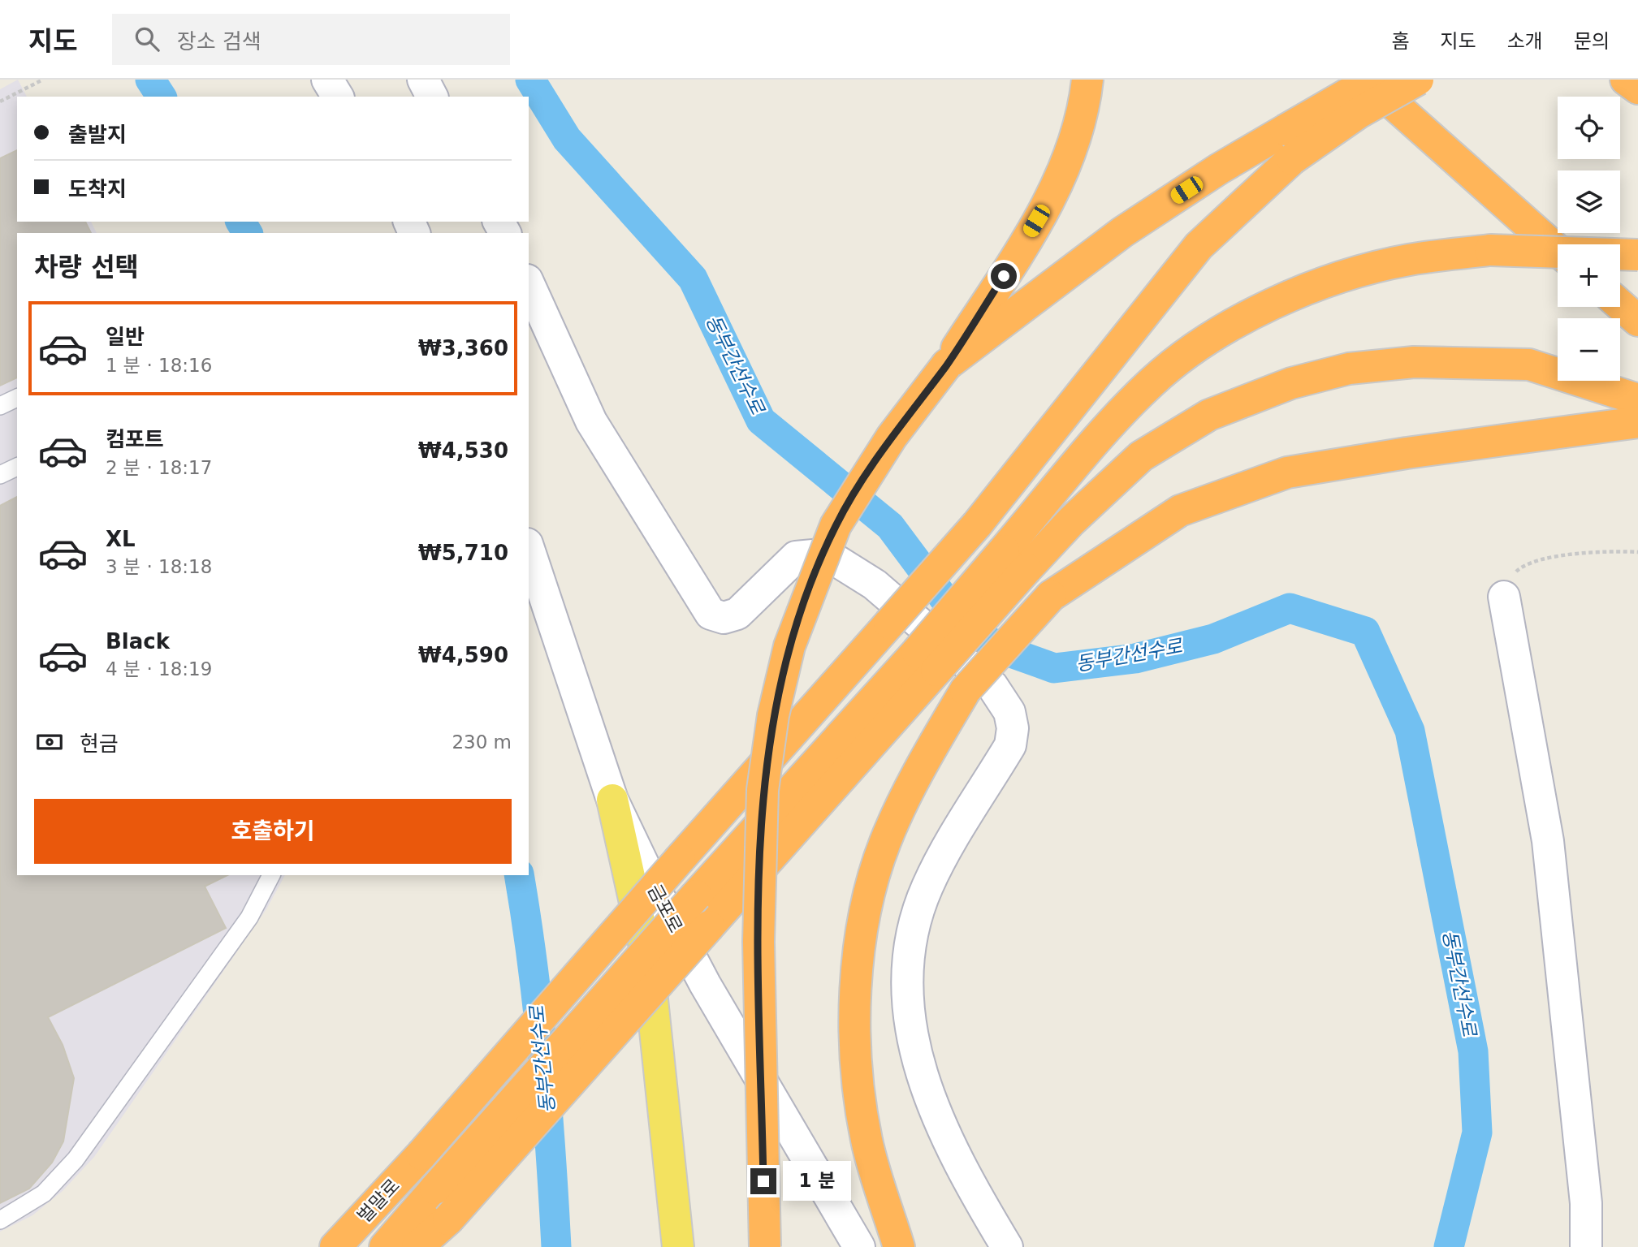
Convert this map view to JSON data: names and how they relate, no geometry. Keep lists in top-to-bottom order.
{
  "streets": {
    "highway": ["벌말로"],
    "street": ["금포로"]
  },
  "water": ["동부간선수로"],
  "page": {
    "header": "지도",
    "search": "장소 검색",
    "nav": [
      "홈",
      "지도",
      "소개",
      "문의"
    ],
    "map_buttons": ["+", "−"],
    "banner": ["출발지", "도착지"],
    "heading": "차량 선택",
    "list": [
      {
        "name": "일반",
        "note": "1 분 · 18:16",
        "value": "₩3,360"
      },
      {
        "name": "컴포트",
        "note": "2 분 · 18:17",
        "value": "₩4,530"
      },
      {
        "name": "XL",
        "note": "3 분 · 18:18",
        "value": "₩5,710"
      },
      {
        "name": "Black",
        "note": "4 분 · 18:19",
        "value": "₩4,590"
      }
    ],
    "pay": ["현금", "230 m"],
    "buttons": "호출하기",
    "bubble": "1 분"
  }
}
